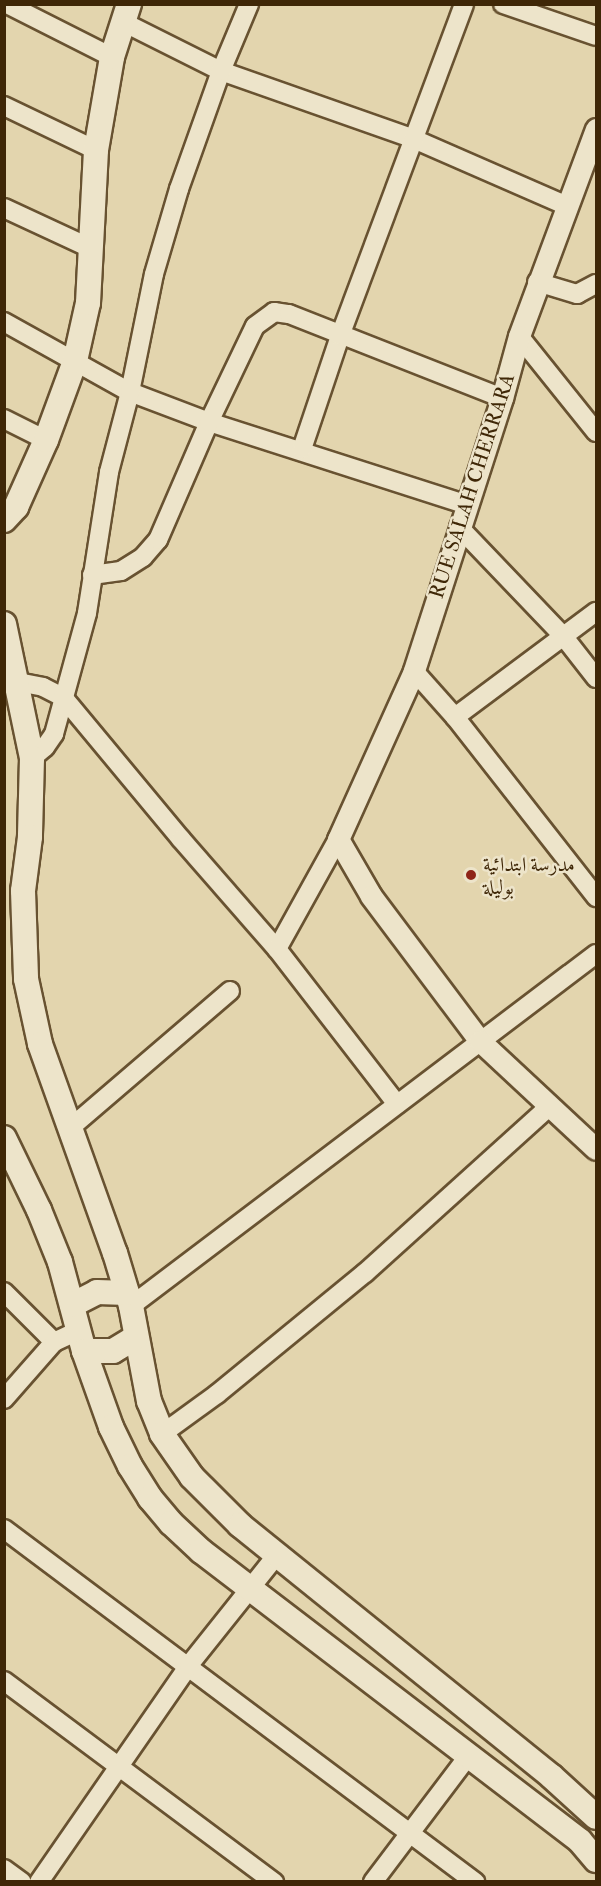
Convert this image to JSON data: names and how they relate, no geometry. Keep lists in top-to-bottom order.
{
  "streets": {
    "street": ["RUE SALAH CHERRARA"]
  },
  "places": ["مدرسة ابتدائية بوليلة"]
}
